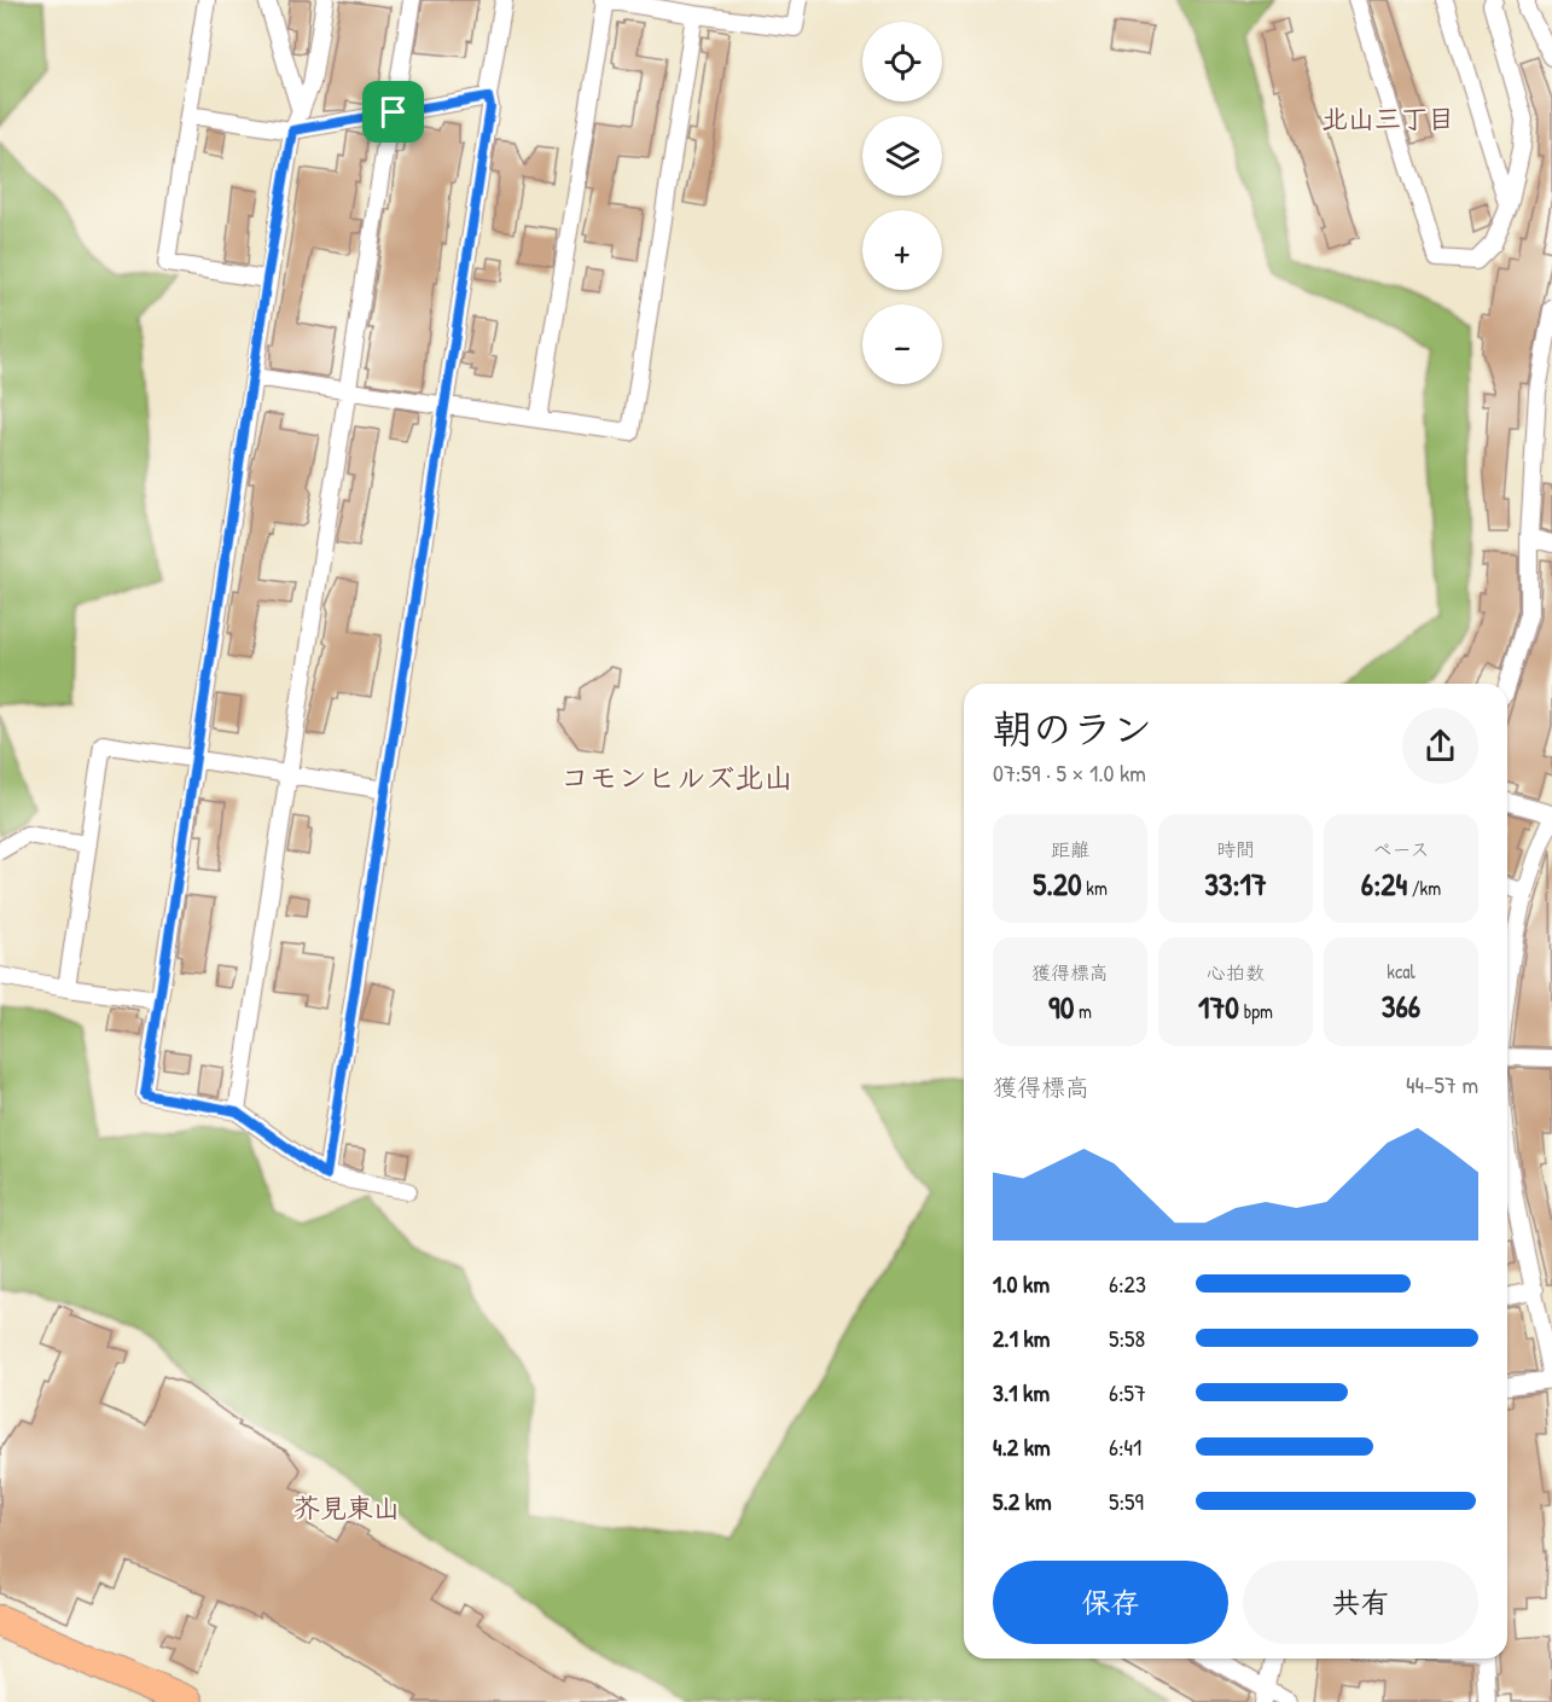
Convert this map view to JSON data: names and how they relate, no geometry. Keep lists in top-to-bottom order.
{
  "districts": ["北山三丁目", "コモンヒルズ北山", "芥見東山"],
  "page": {
    "map_buttons": ["+", "−"],
    "heading": ["朝のラン", "07:59 · 5 × 1.0 km"],
    "stats": [
      ["距離", "5.20 km"],
      ["時間", "33:17"],
      ["ペース", "6:24 /km"],
      ["獲得標高", "90 m"],
      ["心拍数", "170 bpm"],
      ["kcal", "366"]
    ],
    "chart": ["獲得標高", "44–57 m"],
    "list": [
      {
        "name": "1.0 km",
        "note": "6:23"
      },
      {
        "name": "2.1 km",
        "note": "5:58"
      },
      {
        "name": "3.1 km",
        "note": "6:57"
      },
      {
        "name": "4.2 km",
        "note": "6:41"
      },
      {
        "name": "5.2 km",
        "note": "5:59"
      }
    ],
    "buttons": ["保存", "共有"]
  }
}
